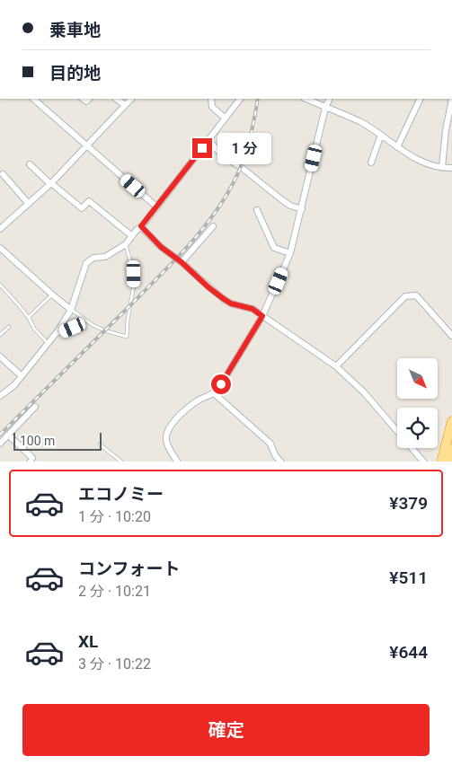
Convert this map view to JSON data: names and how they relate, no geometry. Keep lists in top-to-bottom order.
{
  "scale_bar": "100 m",
  "north": "bottom right",
  "page": {
    "banner": ["乗車地", "目的地"],
    "bubble": "1 分",
    "scale": "100 m",
    "list": [
      {
        "name": "エコノミー",
        "note": "1 分 · 10:20",
        "value": "¥379"
      },
      {
        "name": "コンフォート",
        "note": "2 分 · 10:21",
        "value": "¥511"
      },
      {
        "name": "XL",
        "note": "3 分 · 10:22",
        "value": "¥644"
      }
    ],
    "buttons": "確定"
  }
}
